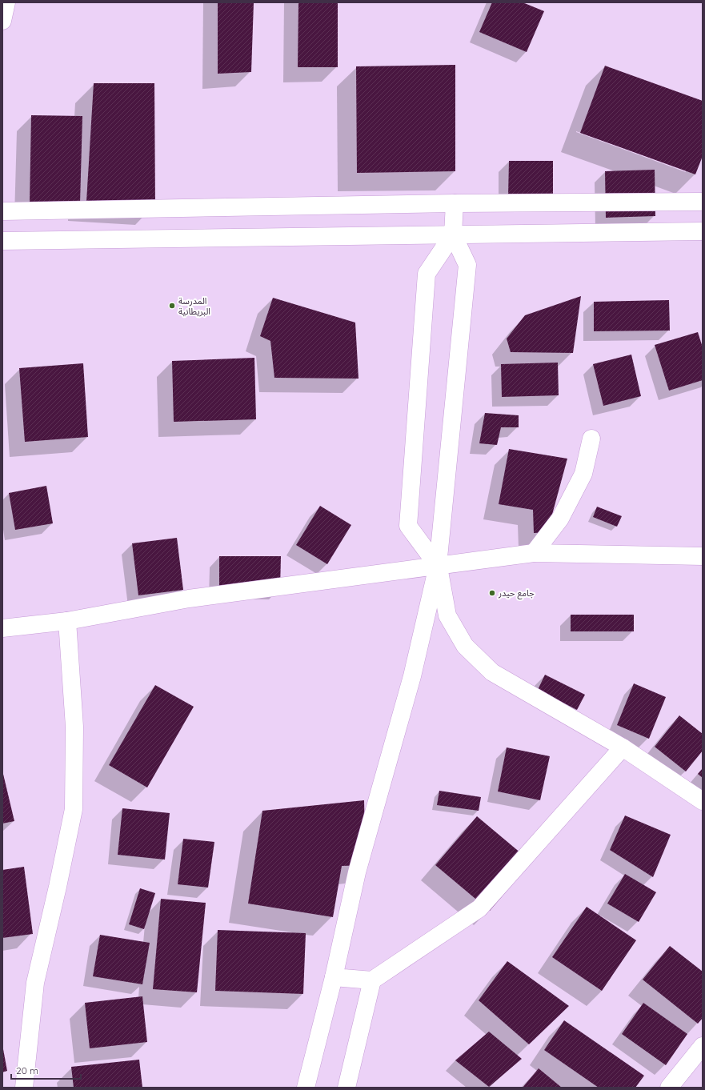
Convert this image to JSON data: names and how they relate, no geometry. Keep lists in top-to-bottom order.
{
  "places": ["المدرسة البريطانية", "جامع حيدر"],
  "scale_bar": "20 m"
}
